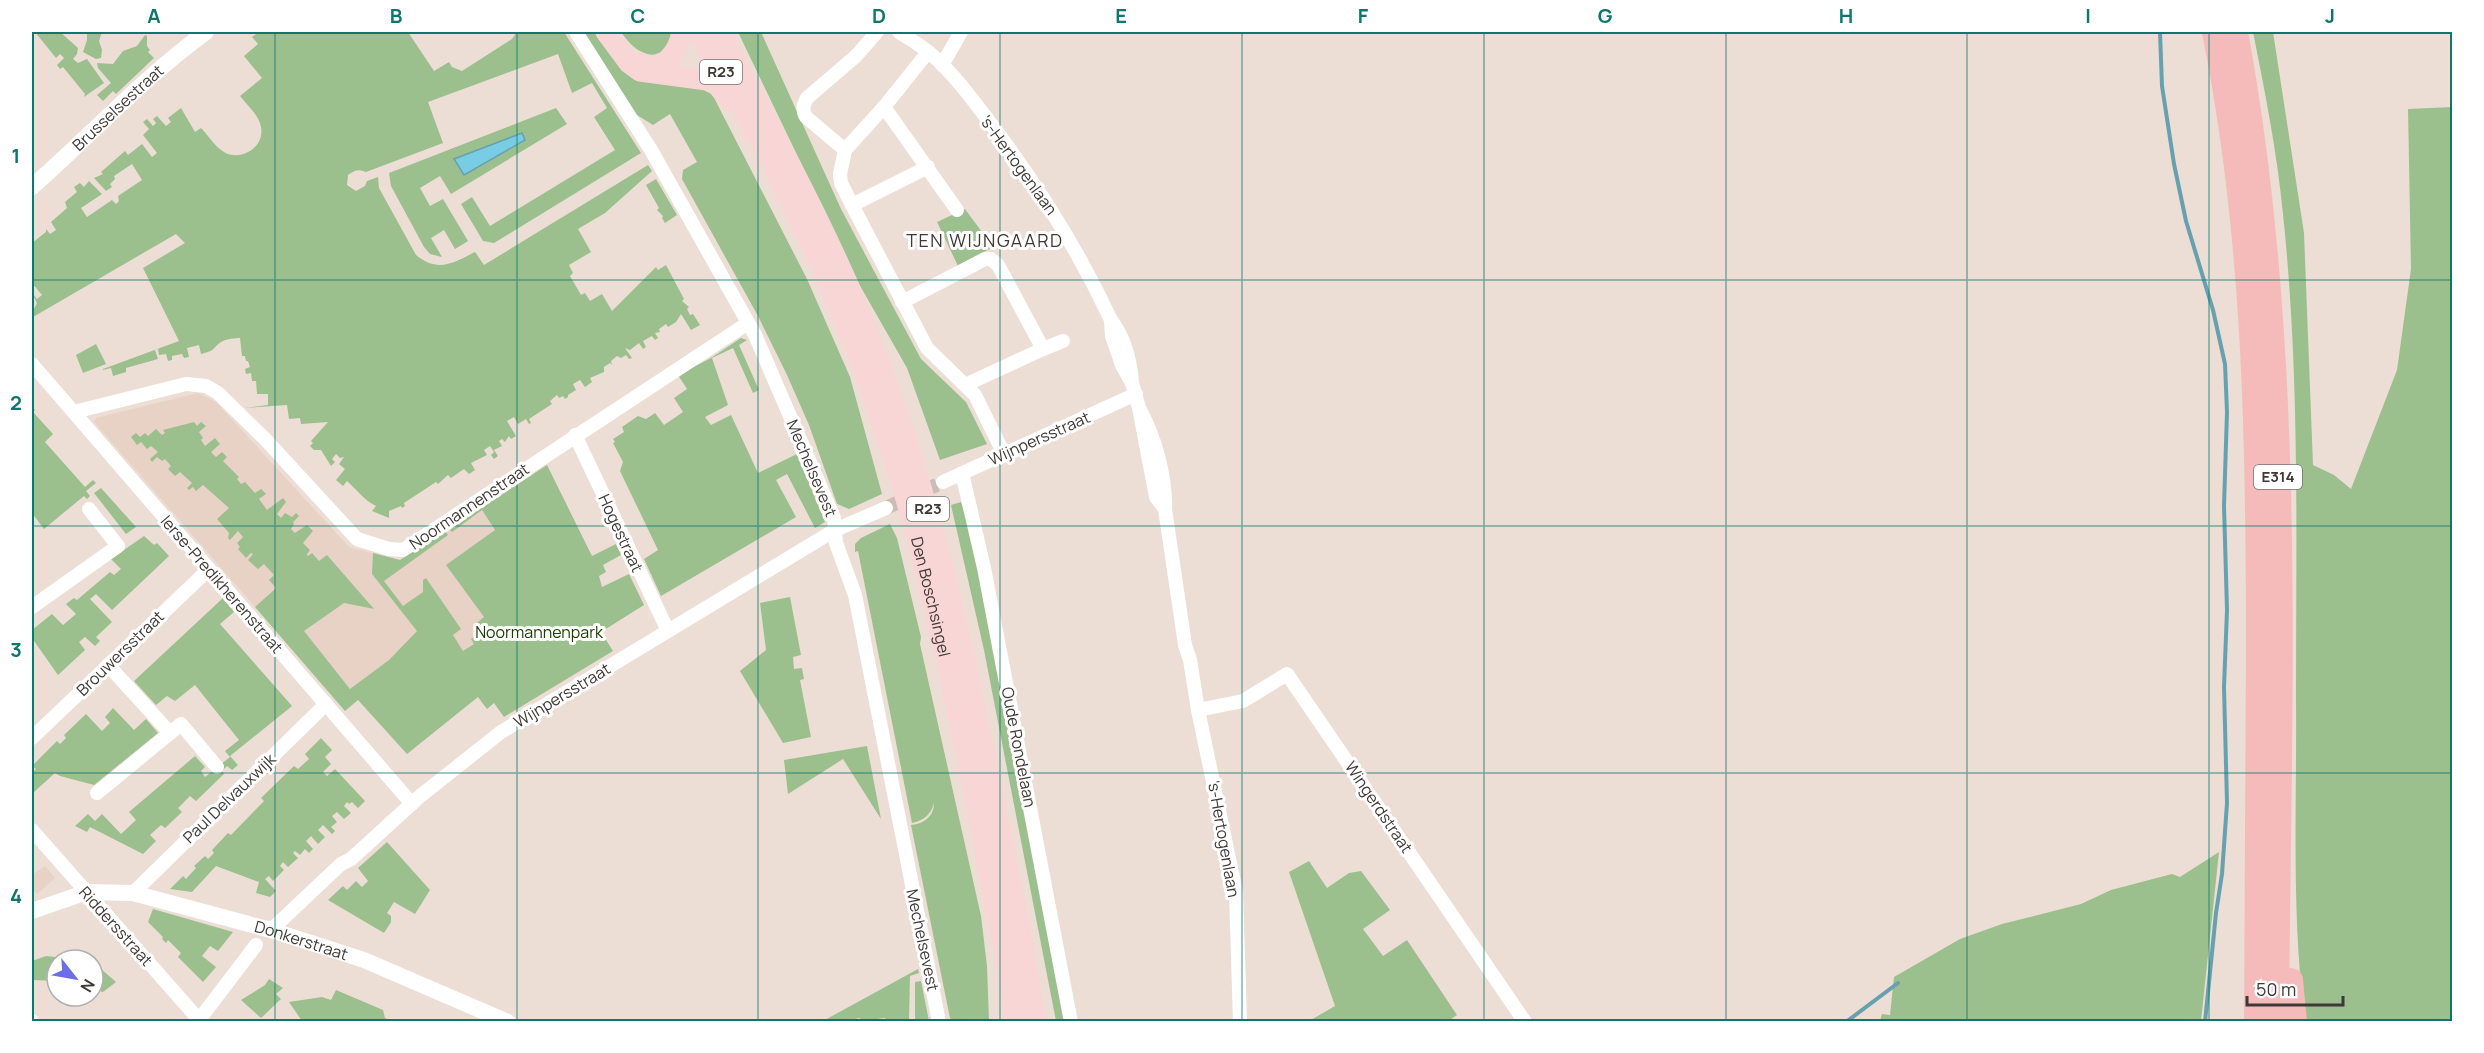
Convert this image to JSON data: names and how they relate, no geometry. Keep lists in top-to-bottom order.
{
  "streets": {
    "highway": ["E314"],
    "main road": ["R23", "Den Boschsingel"],
    "street": [
      "Brusselsestraat",
      "'s-Hertogenlaan",
      "Wijnpersstraat",
      "Mechelsevest",
      "Noormannenstraat",
      "Hogestraat",
      "Ierse-Predikherenstraat",
      "Brouwersstraat",
      "Oude Rondelaan",
      "Paul Delvauxwijk",
      "Wingerdstraat",
      "Riddersstraat",
      "Donkerstraat"
    ]
  },
  "crossings": [
    ["'s-Hertogenlaan", "Wijnpersstraat"],
    ["'s-Hertogenlaan", "Wingerdstraat"],
    ["Wijnpersstraat", "Mechelsevest"],
    ["Wijnpersstraat", "Hogestraat"],
    ["Wijnpersstraat", "Ierse-Predikherenstraat"],
    ["Wijnpersstraat", "Oude Rondelaan"],
    ["Wijnpersstraat", "Donkerstraat"],
    ["Mechelsevest", "Noormannenstraat"],
    ["Noormannenstraat", "Hogestraat"],
    ["Noormannenstraat", "Ierse-Predikherenstraat"],
    ["Ierse-Predikherenstraat", "Brouwersstraat"],
    ["Ierse-Predikherenstraat", "Paul Delvauxwijk"],
    ["Paul Delvauxwijk", "Donkerstraat"],
    ["Riddersstraat", "Donkerstraat"]
  ],
  "districts": ["TEN WIJNGAARD"],
  "parks": ["Noormannenpark"],
  "scale_bar": "50 m",
  "north": "bottom right",
  "grid": {
    "columns": [
      "A",
      "B",
      "C",
      "D",
      "E",
      "F",
      "G",
      "H",
      "I",
      "J"
    ],
    "rows": [
      "1",
      "2",
      "3",
      "4"
    ]
  }
}
